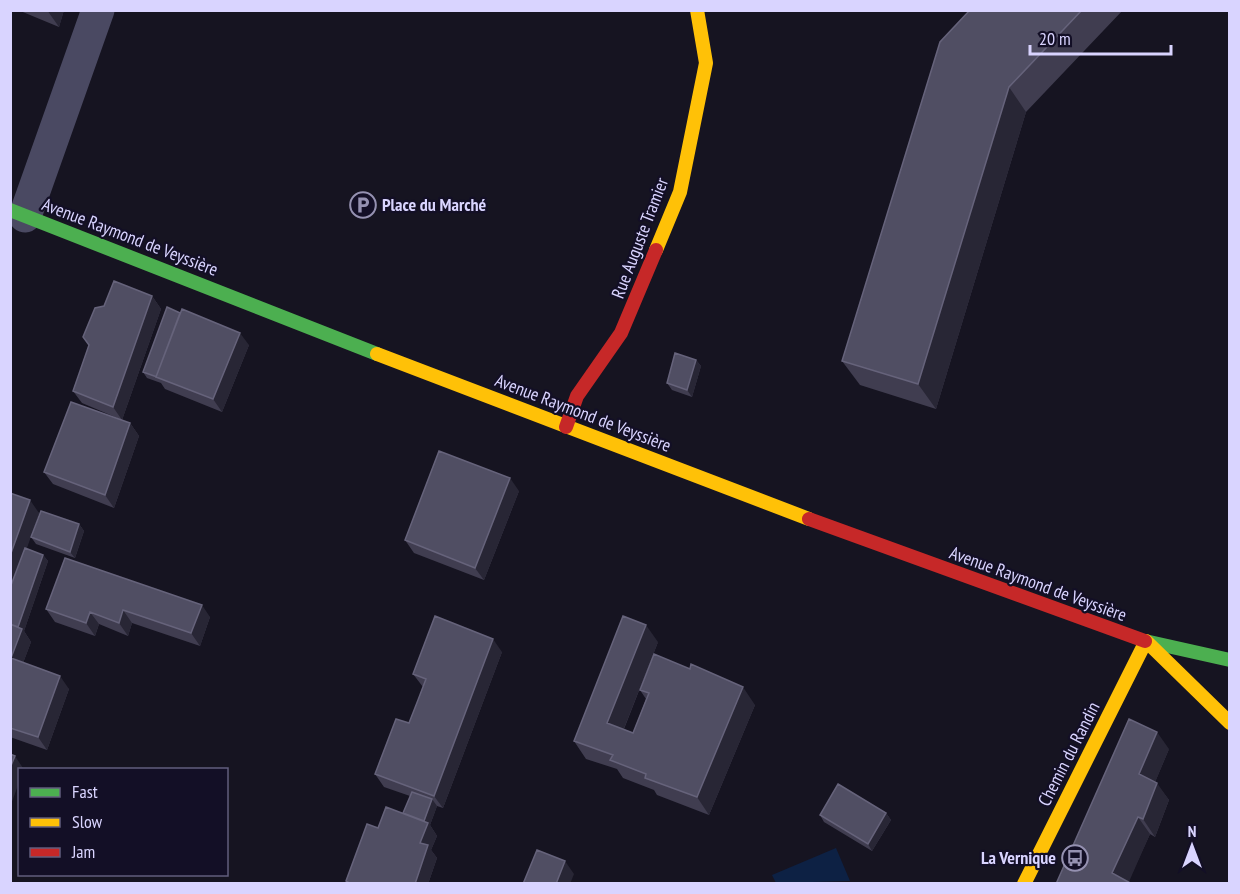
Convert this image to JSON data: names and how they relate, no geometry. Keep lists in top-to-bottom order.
{
  "streets": {
    "main road": ["Avenue Raymond de Veyssière", "Rue Auguste Tramier", "Chemin du Randin"]
  },
  "crossings": [
    ["Avenue Raymond de Veyssière", "Rue Auguste Tramier"],
    ["Avenue Raymond de Veyssière", "Chemin du Randin"]
  ],
  "places": {
    "parking": ["Place du Marché"],
    "bus stop": ["La Vernique"]
  },
  "legend": ["Fast", "Slow", "Jam"],
  "scale_bar": "20 m",
  "north": "top"
}
